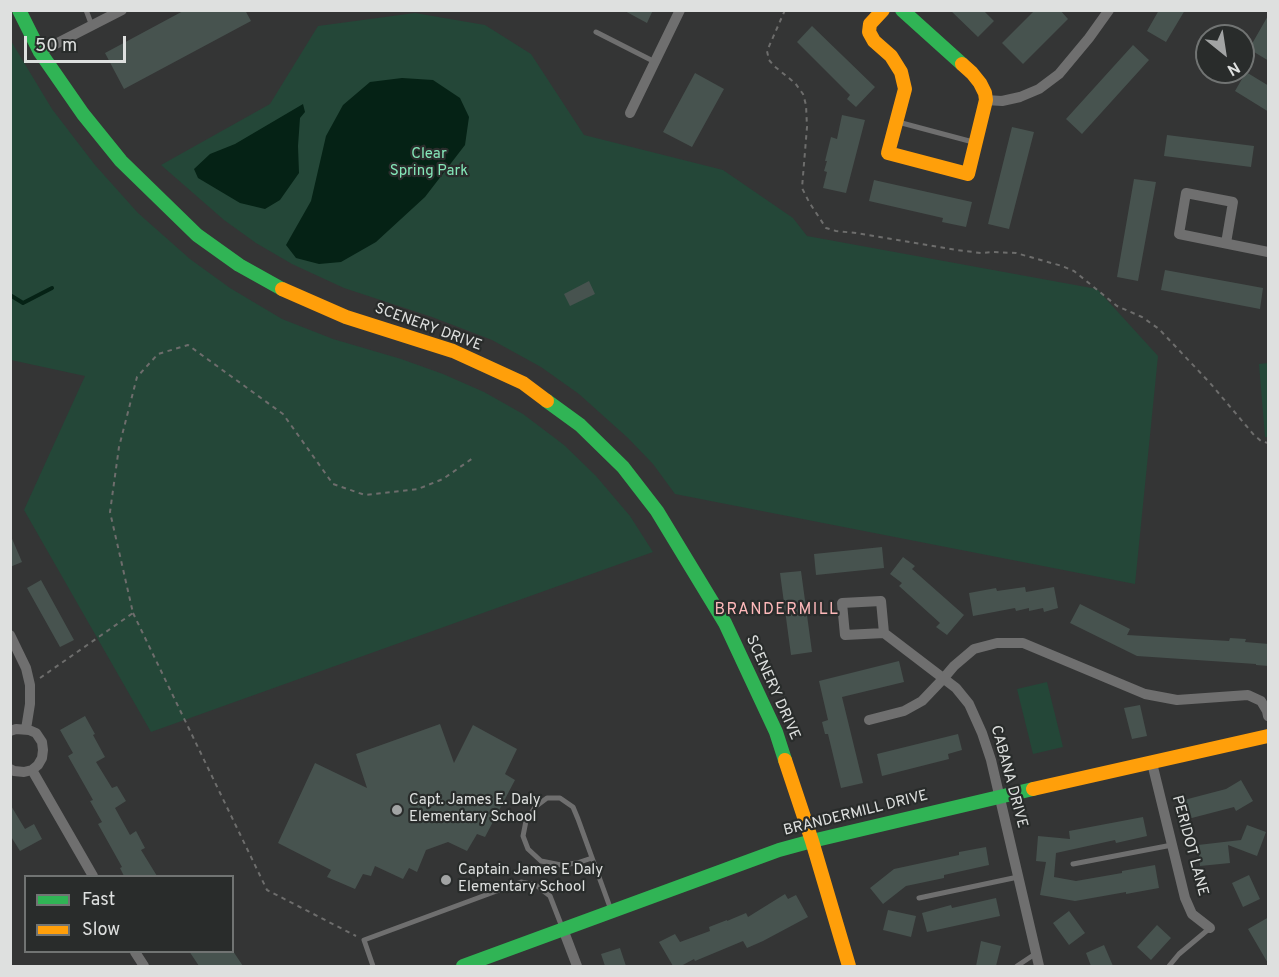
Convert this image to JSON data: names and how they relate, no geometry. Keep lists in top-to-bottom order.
{
  "streets": {
    "street": [
      "SCENERY DRIVE",
      "CABANA DRIVE",
      "BRANDERMILL DRIVE",
      "PERIDOT LANE"
    ]
  },
  "crossings": [
    ["SCENERY DRIVE", "BRANDERMILL DRIVE"],
    ["CABANA DRIVE", "BRANDERMILL DRIVE"],
    ["BRANDERMILL DRIVE", "PERIDOT LANE"]
  ],
  "districts": ["BRANDERMILL"],
  "parks": ["Clear Spring Park"],
  "places": ["Capt. James E. Daly Elementary School", "Captain James E Daly Elementary School"],
  "legend": ["Fast", "Slow"],
  "scale_bar": "50 m",
  "north": "bottom right"
}
